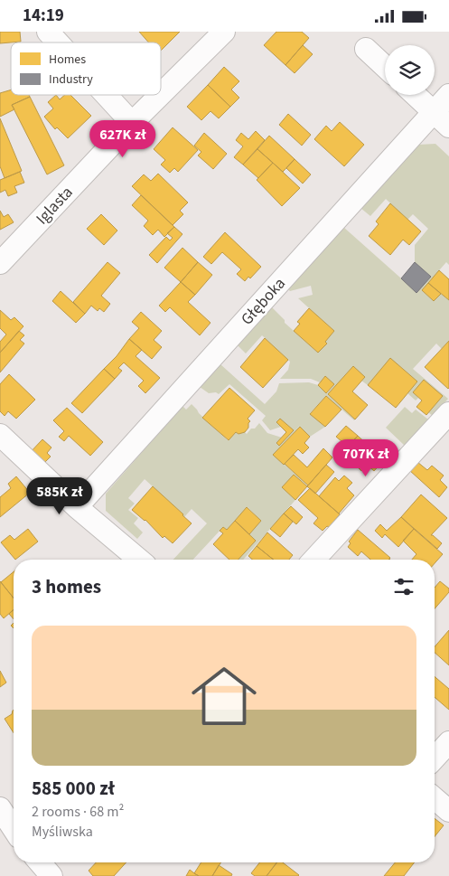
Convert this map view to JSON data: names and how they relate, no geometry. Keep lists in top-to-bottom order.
{
  "streets": {
    "street": ["Iglasta", "Głęboka"]
  },
  "legend": ["Homes", "Industry"],
  "page": {
    "status": "14:19",
    "price": ["627K zł", "707K zł", "585K zł"],
    "heading": "3 homes",
    "list": [
      {
        "name": "585 000 zł",
        "note": "2 rooms · 68 m² · Myśliwska"
      }
    ]
  }
}
